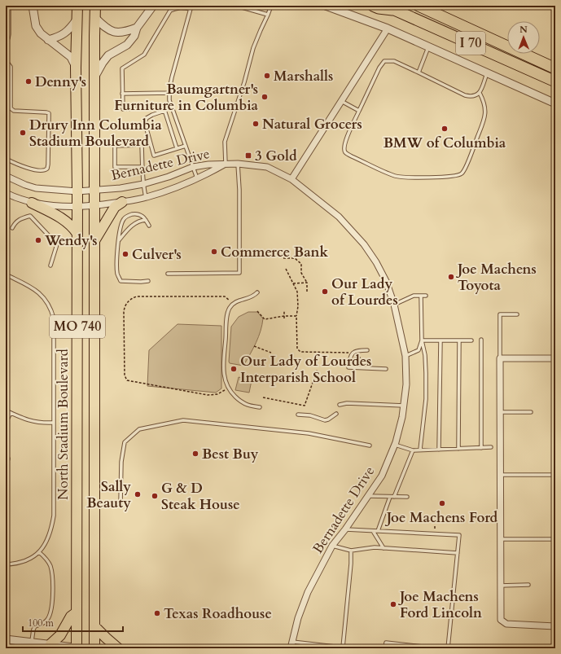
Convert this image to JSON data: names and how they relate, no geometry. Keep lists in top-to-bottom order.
{
  "streets": {
    "highway": ["I 70"],
    "main road": ["MO 740", "North Stadium Boulevard"],
    "street": ["Bernadette Drive"]
  },
  "crossings": [
    ["Bernadette Drive", "MO 740"],
    ["Bernadette Drive", "North Stadium Boulevard"]
  ],
  "places": {
    "other": [
      "Marshalls",
      "Denny's",
      "Baumgartner's Furniture in Columbia",
      "Natural Grocers",
      "BMW of Columbia",
      "Drury Inn Columbia Stadium Boulevard",
      "Wendy's",
      "Commerce Bank",
      "Culver's",
      "Joe Machens Toyota",
      "Our Lady of Lourdes",
      "Our Lady of Lourdes Interparish School",
      "Best Buy",
      "Sally Beauty",
      "G & D Steak House",
      "Joe Machens Ford",
      "Joe Machens Ford Lincoln",
      "Texas Roadhouse"
    ],
    "transit": ["3 Gold"]
  },
  "scale_bar": "100 m",
  "north": "top"
}
